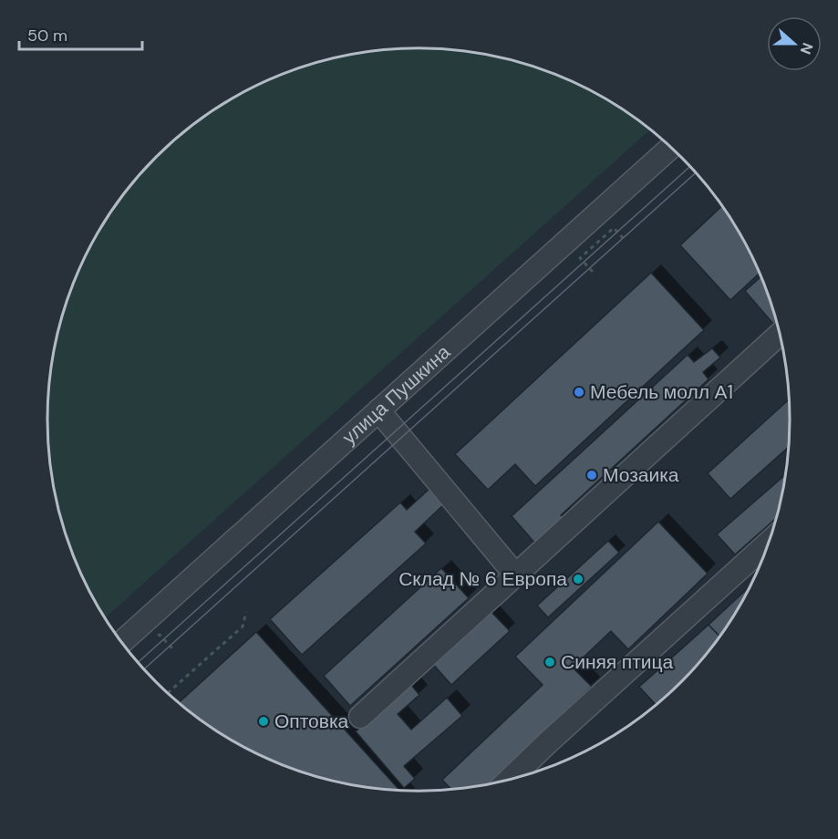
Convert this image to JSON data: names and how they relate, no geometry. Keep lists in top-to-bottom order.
{
  "streets": {
    "street": ["улица Пушкина"]
  },
  "places": [
    "Мебель молл А1",
    "Мозаика",
    "Склад № 6 Европа",
    "Синяя птица",
    "Оптовка"
  ],
  "scale_bar": "50 m",
  "north": "right"
}
